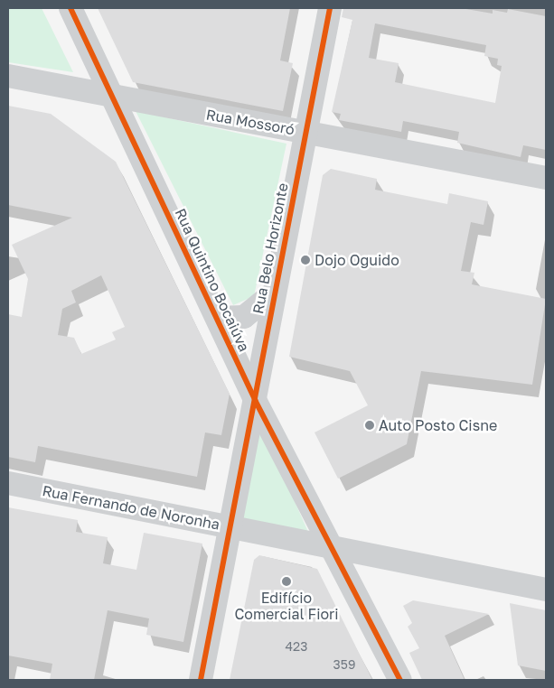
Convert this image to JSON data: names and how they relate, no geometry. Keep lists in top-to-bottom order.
{
  "streets": {
    "street": [
      "Rua Mossoró",
      "Rua Belo Horizonte",
      "Rua Quintino Bocaiúva",
      "Rua Fernando de Noronha"
    ]
  },
  "crossings": [
    ["Rua Mossoró", "Rua Belo Horizonte"],
    ["Rua Mossoró", "Rua Quintino Bocaiúva"],
    ["Rua Belo Horizonte", "Rua Quintino Bocaiúva"],
    ["Rua Belo Horizonte", "Rua Fernando de Noronha"],
    ["Rua Quintino Bocaiúva", "Rua Fernando de Noronha"]
  ],
  "places": ["Dojo Oguido", "Auto Posto Cisne", "Edifício Comercial Fiori"],
  "house_numbers": ["423", "359"]
}
